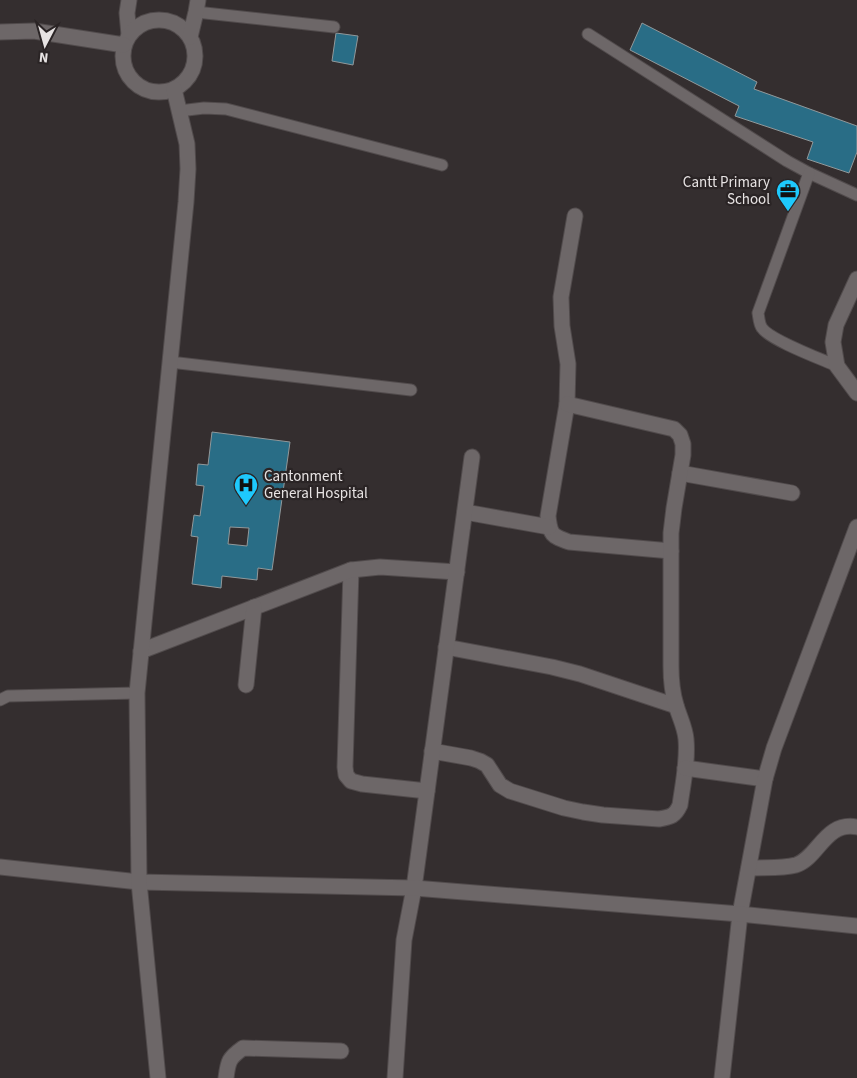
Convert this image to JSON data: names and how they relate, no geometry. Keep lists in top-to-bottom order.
{
  "places": {
    "office": ["Cantt Primary School"],
    "hospital": ["Cantonment General Hospital"]
  },
  "north": "bottom"
}
